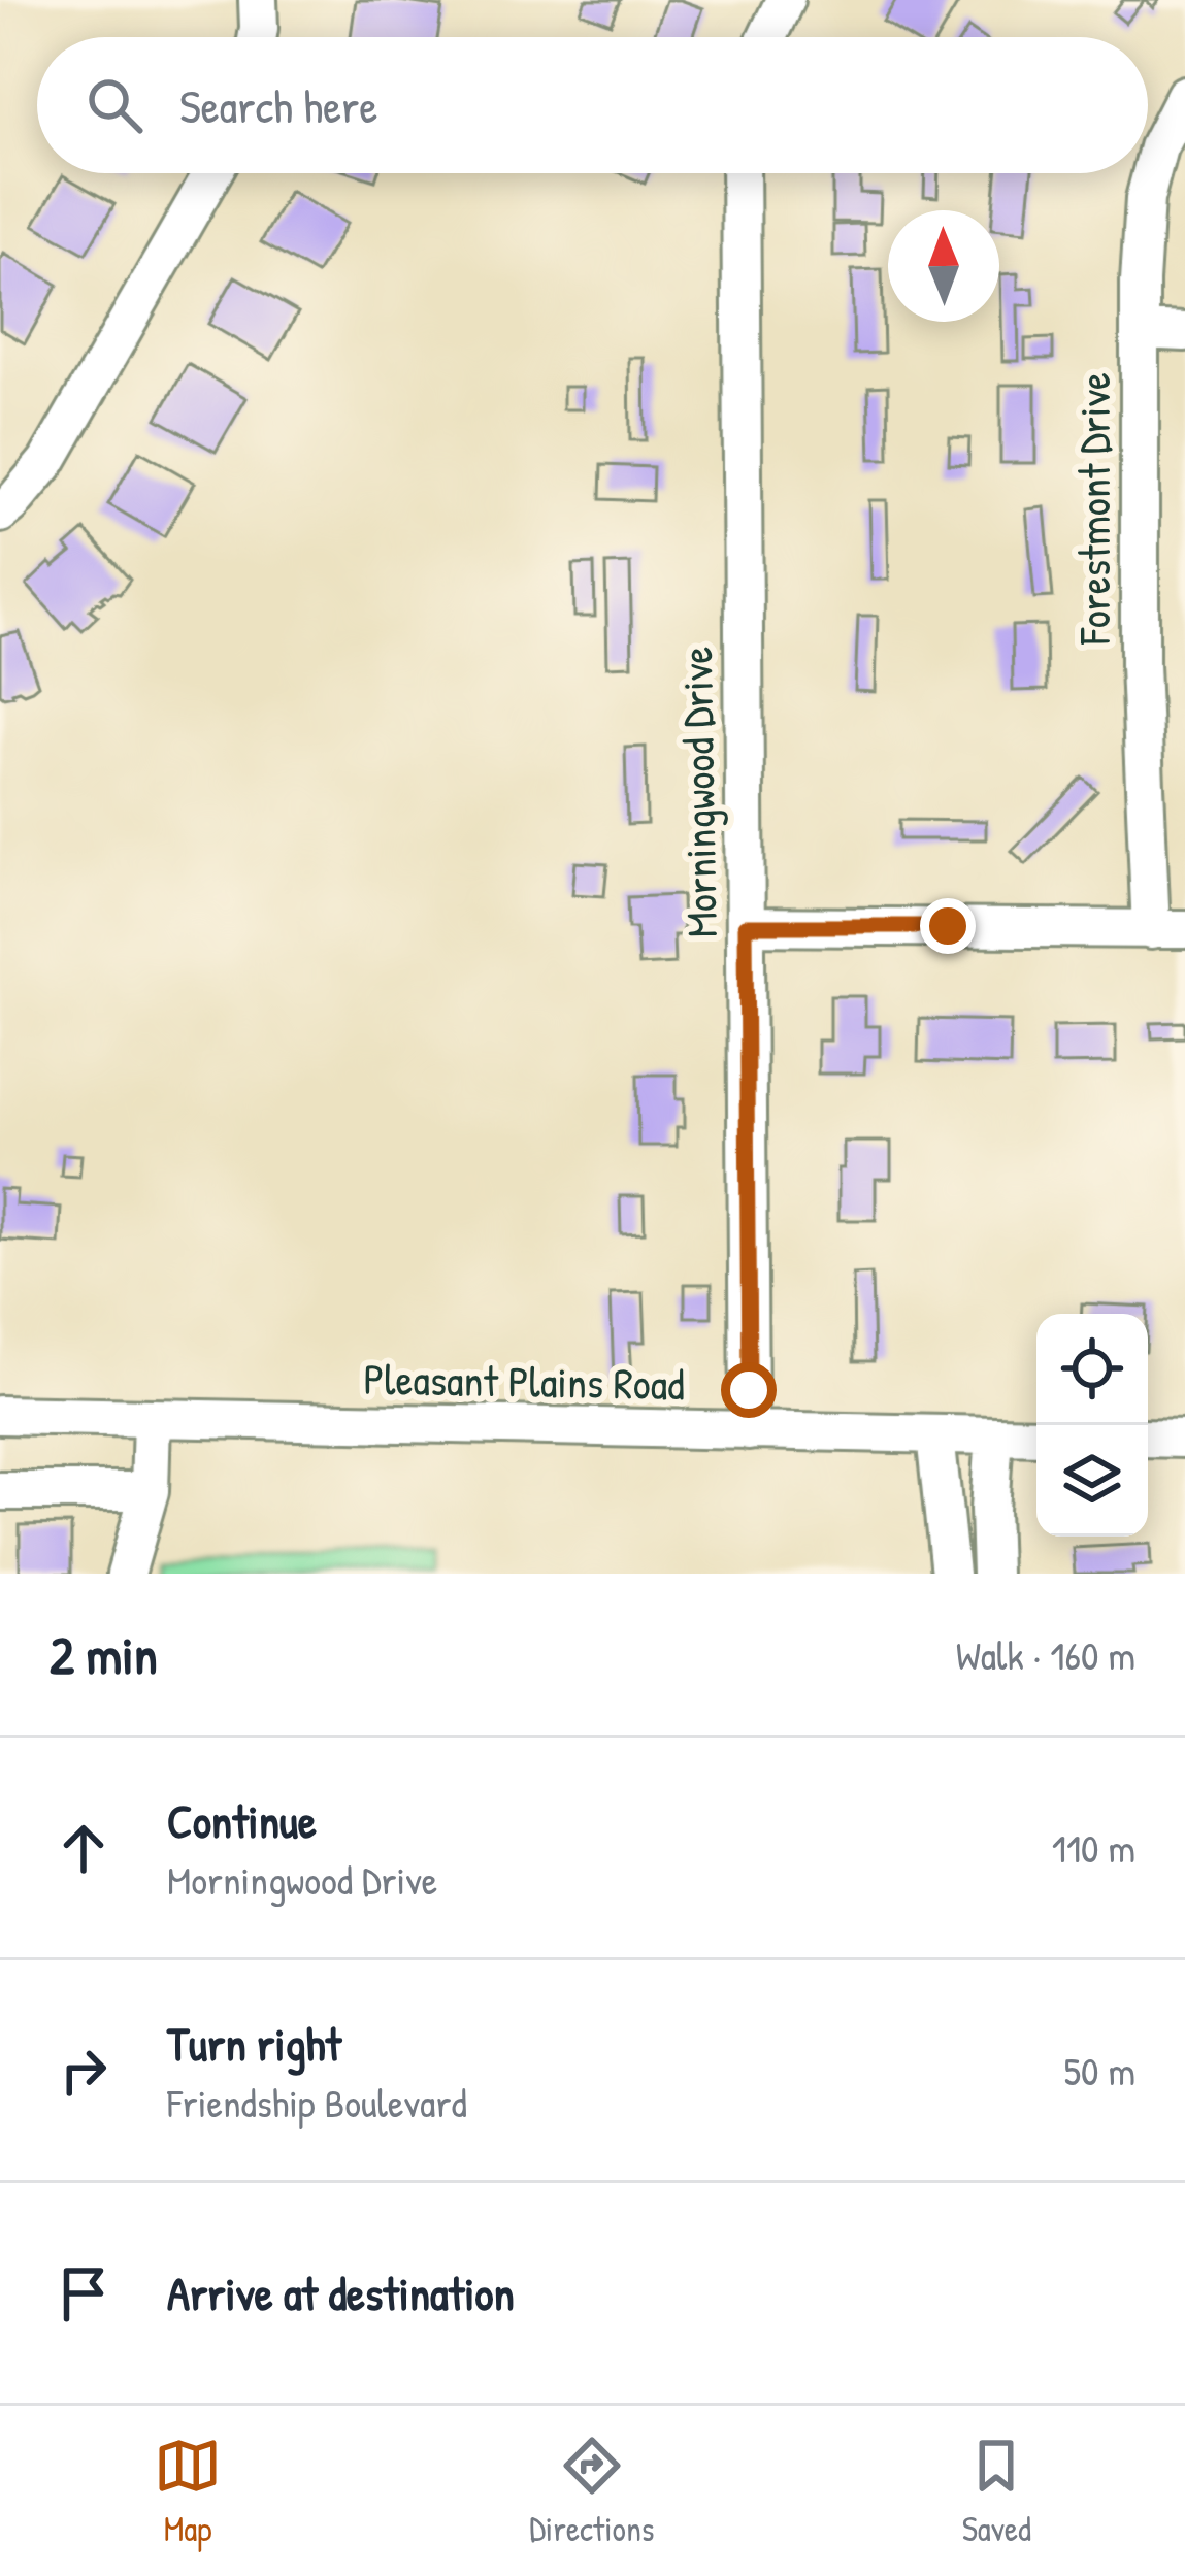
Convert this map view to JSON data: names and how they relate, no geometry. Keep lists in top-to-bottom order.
{
  "streets": {
    "street": ["Forestmont Drive", "Morningwood Drive", "Pleasant Plains Road"]
  },
  "crossings": [
    ["Morningwood Drive", "Pleasant Plains Road"]
  ],
  "north": "top",
  "page": {
    "search": "Search here",
    "heading": ["2 min", "Walk · 160 m"],
    "list": [
      ["Continue", "Morningwood Drive", "110 m"],
      ["Turn right", "Friendship Boulevard", "50 m"],
      "Arrive at destination"
    ],
    "nav": ["Map", "Directions", "Saved"]
  }
}
